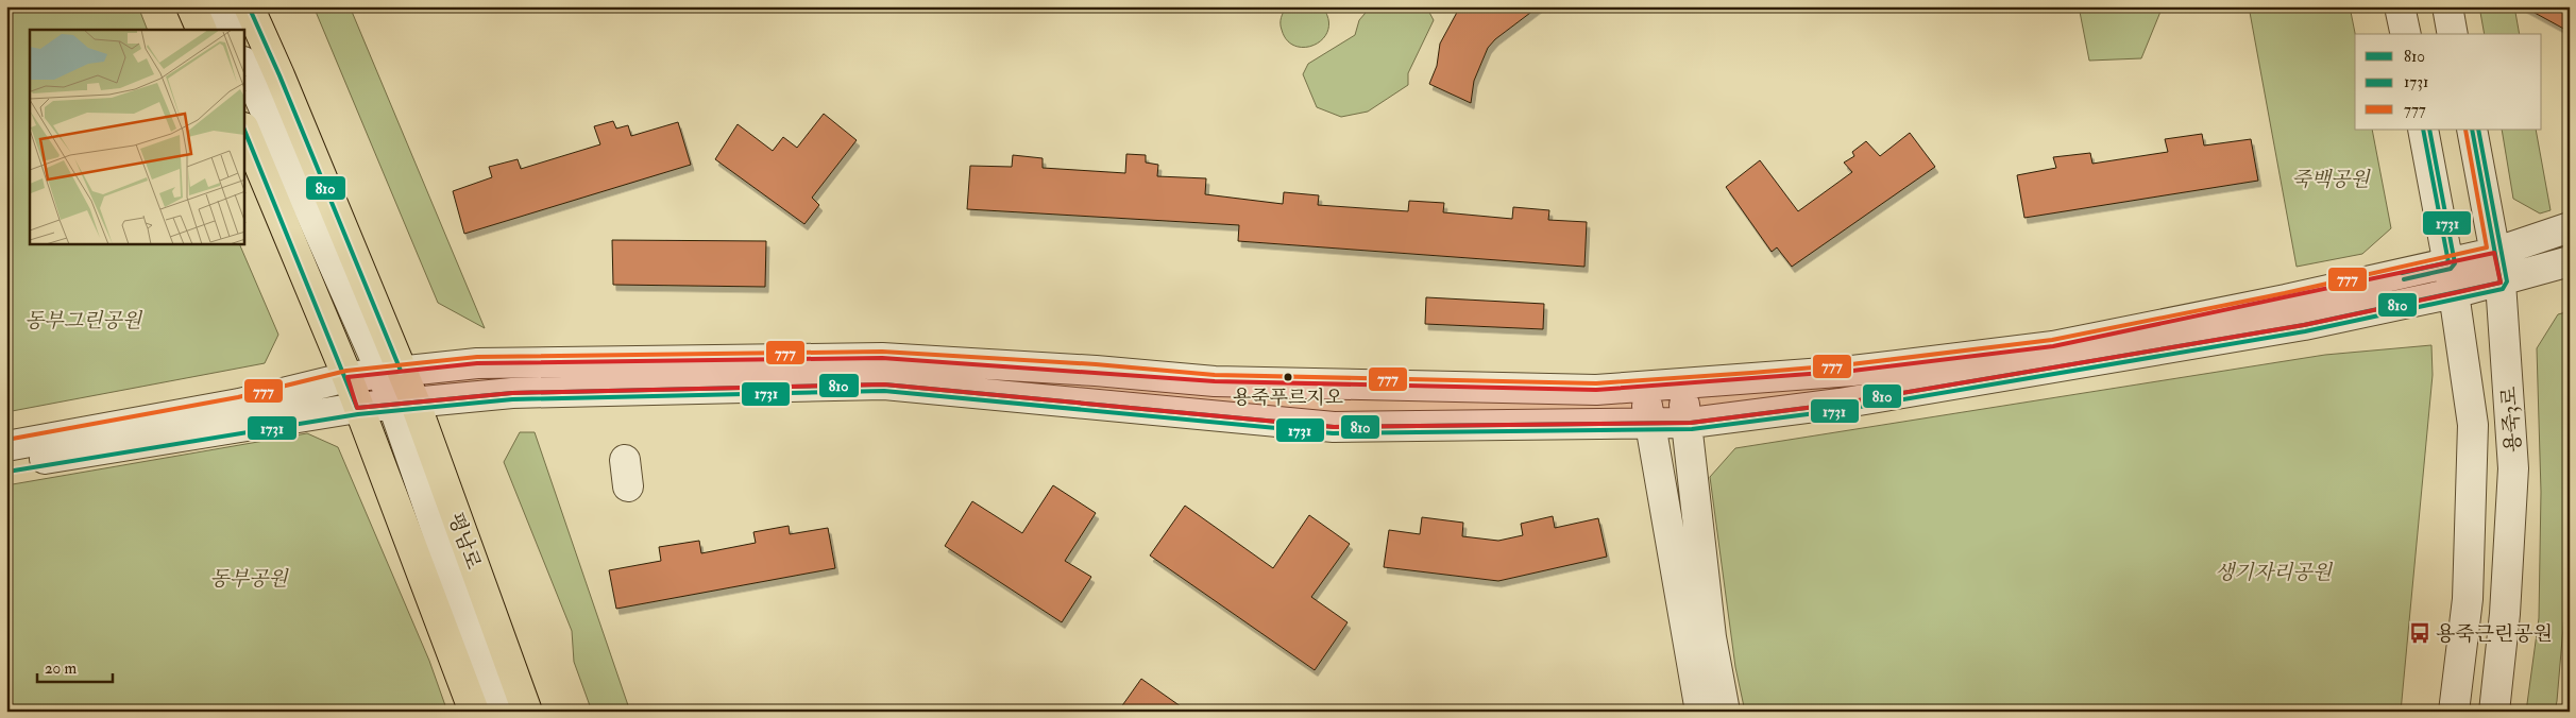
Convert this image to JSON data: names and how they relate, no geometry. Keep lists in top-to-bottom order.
{
  "streets": {
    "main road": ["평남로"],
    "street": ["용죽3로"]
  },
  "parks": [
    "죽백공원",
    "동부그린공원",
    "생기자리공원",
    "동부공원"
  ],
  "places": {
    "other": ["용죽푸르지오"],
    "bus stop": ["용죽근린공원"]
  },
  "lines": ["transit line 810", "transit line 1731", "transit line 777"],
  "legend": ["810", "1731", "777"],
  "scale_bar": "20 m"
}
